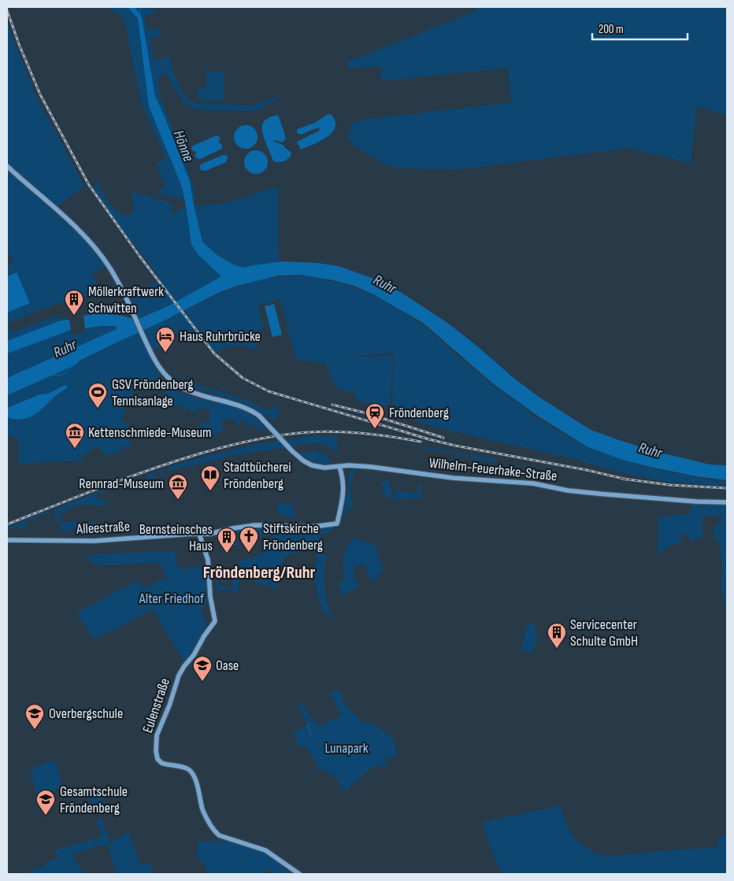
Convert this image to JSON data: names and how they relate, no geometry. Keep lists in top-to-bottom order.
{
  "streets": {
    "main road": ["Wilhelm-Feuerhake-Straße", "Alleestraße", "Eulenstraße"]
  },
  "crossings": [
    ["Wilhelm-Feuerhake-Straße", "Alleestraße"],
    ["Alleestraße", "Eulenstraße"]
  ],
  "districts": ["Fröndenberg/Ruhr"],
  "water": ["Hönne", "Ruhr"],
  "parks": ["Alter Friedhof", "Lunapark"],
  "places": {
    "building": ["Möllerkraftwerk Schwitten", "Bernsteinsches Haus", "Servicecenter Schulte GmbH"],
    "hotel": ["Haus Ruhrbrücke"],
    "sports": ["GSV Fröndenberg Tennisanlage"],
    "station": ["Fröndenberg"],
    "museum": ["Kettenschmiede-Museum", "Rennrad-Museum"],
    "library": ["Stadtbücherei Fröndenberg"],
    "church": ["Stiftskirche Fröndenberg"],
    "school or university": ["Oase", "Overbergschule", "Gesamtschule Fröndenberg"]
  },
  "scale_bar": "200 m"
}
